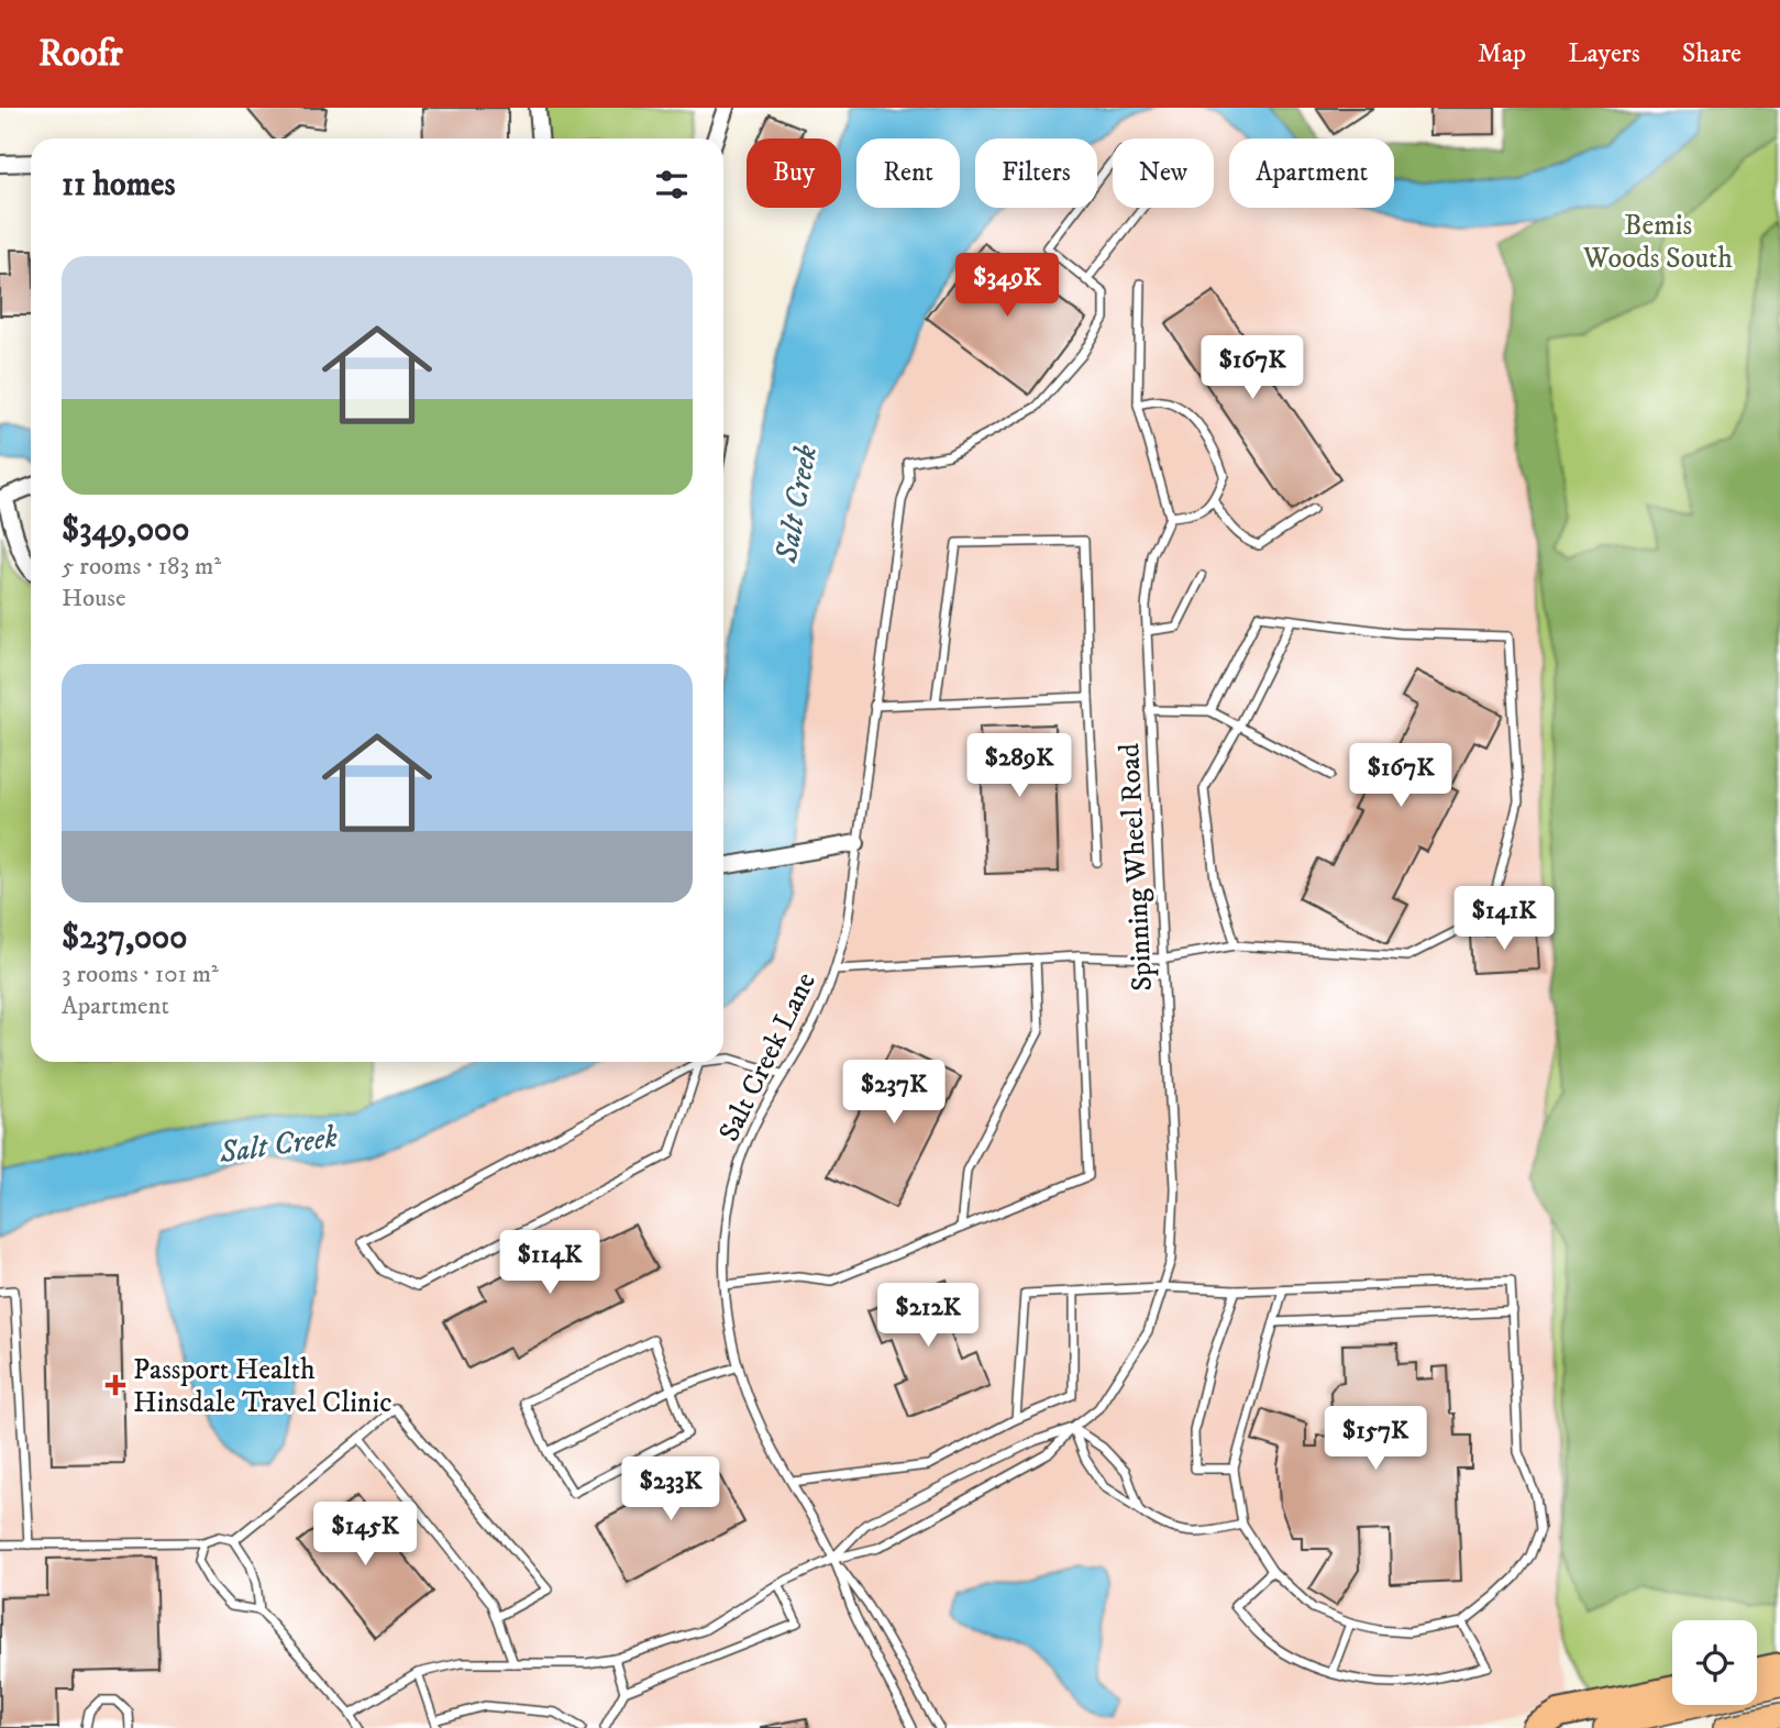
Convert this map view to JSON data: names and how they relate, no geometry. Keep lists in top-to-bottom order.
{
  "streets": {
    "lane": ["Spinning Wheel Road", "Salt Creek Lane"]
  },
  "crossings": [
    ["Spinning Wheel Road", "Salt Creek Lane"]
  ],
  "water": ["Salt Creek"],
  "parks": ["Bemis Woods South"],
  "places": {
    "health": ["Passport Health Hinsdale Travel Clinic"]
  },
  "page": {
    "header": "Roofr",
    "nav": ["Map", "Layers", "Share"],
    "chip": [
      "Buy",
      "Rent",
      "Filters",
      "New",
      "Apartment"
    ],
    "heading": "11 homes",
    "list": [
      {
        "name": "$349,000",
        "note": "5 rooms · 183 m² · House"
      },
      {
        "name": "$237,000",
        "note": "3 rooms · 101 m² · Apartment"
      }
    ],
    "price": [
      "$349K",
      "$167K",
      "$289K",
      "$167K",
      "$141K",
      "$237K",
      "$114K",
      "$212K",
      "$157K",
      "$233K",
      "$145K"
    ]
  }
}
